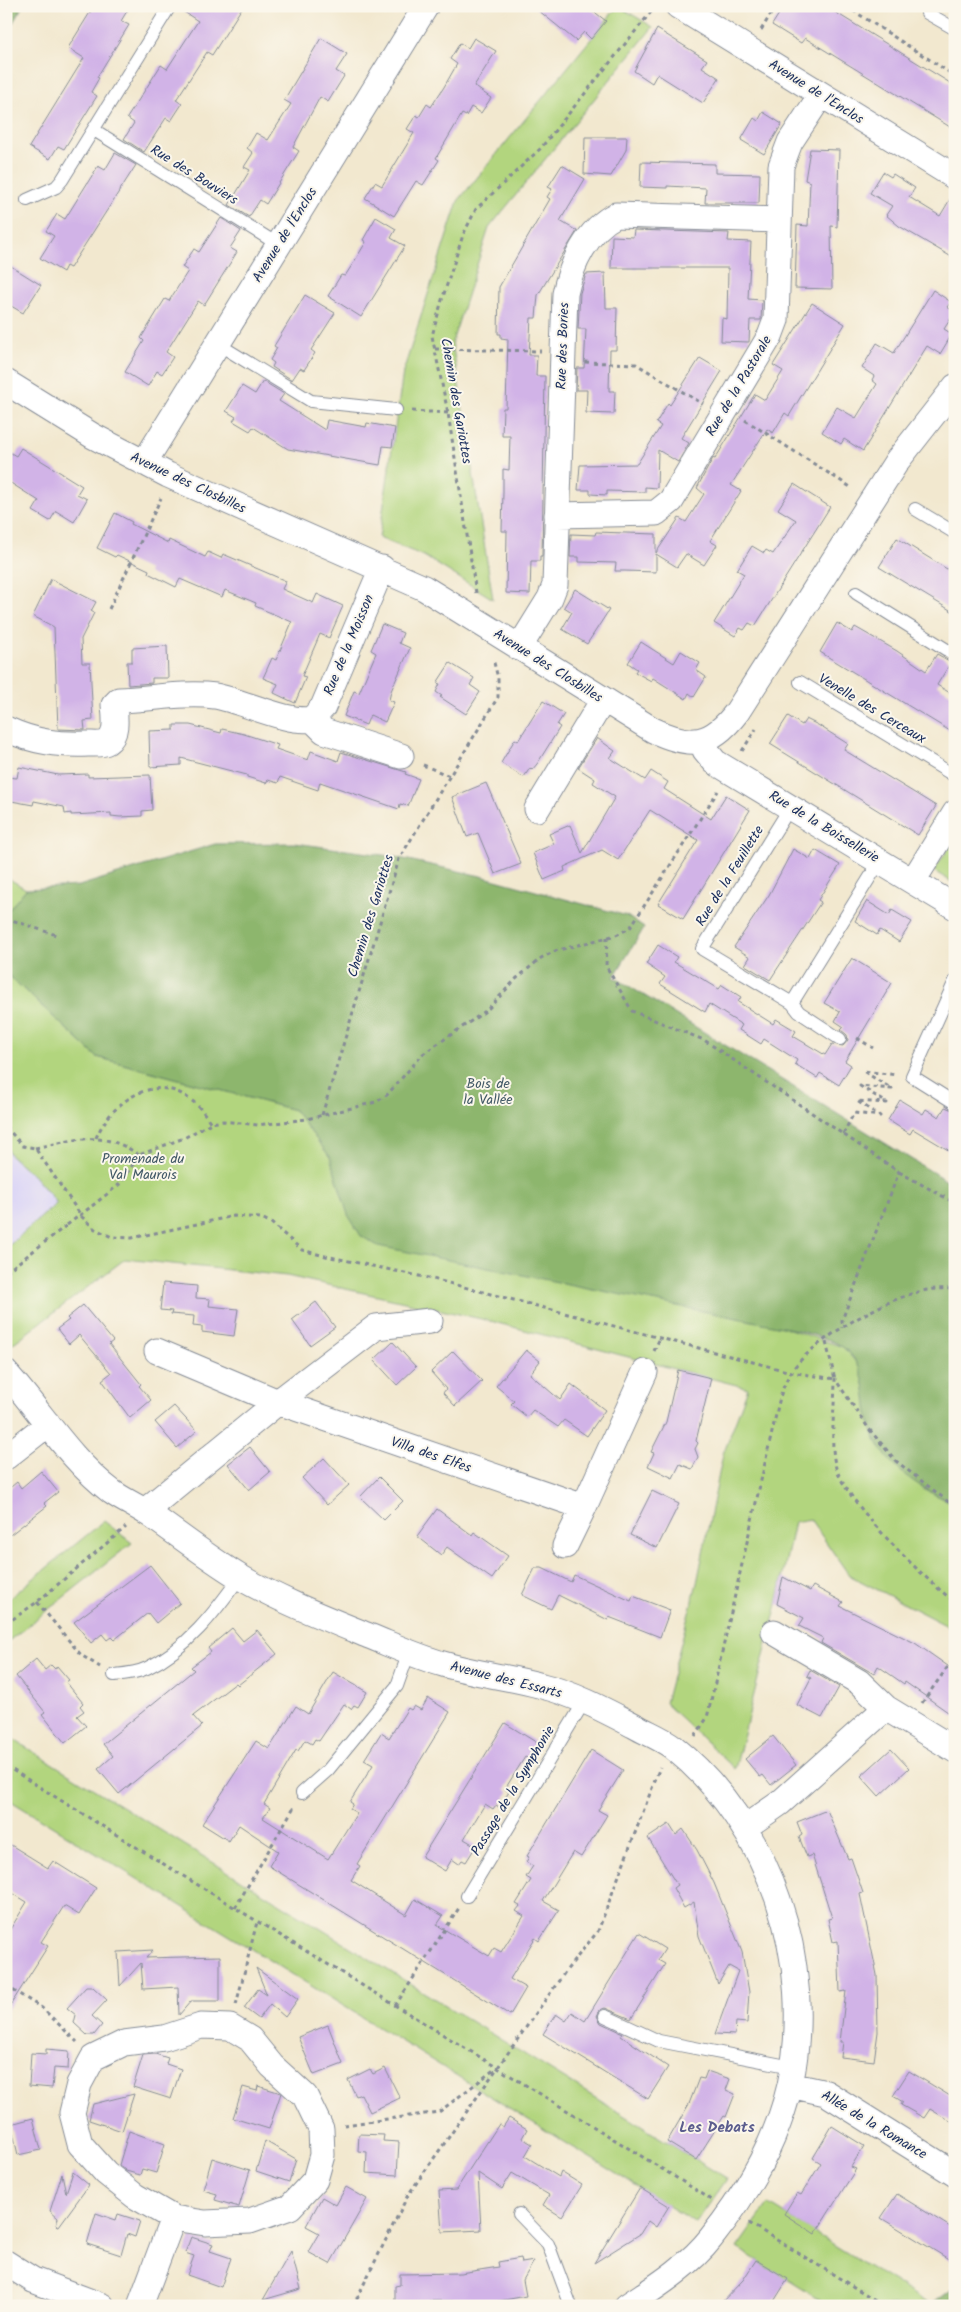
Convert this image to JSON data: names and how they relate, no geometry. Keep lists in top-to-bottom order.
{
  "streets": {
    "street": [
      "Avenue de l'Enclos",
      "Rue des Bories",
      "Rue de la Pastorale",
      "Avenue des Closbilles",
      "Rue de la Moisson",
      "Rue de la Boissellerie",
      "Villa des Elfes",
      "Avenue des Essarts",
      "Allée de la Romance"
    ],
    "lane": [
      "Rue des Bouviers",
      "Venelle des Cerceaux",
      "Rue de la Feuillette",
      "Passage de la Symphonie"
    ],
    "path": ["Chemin des Gariottes"]
  },
  "crossings": [
    ["Avenue de l'Enclos", "Rue des Bouviers"],
    ["Avenue de l'Enclos", "Rue de la Pastorale"],
    ["Avenue de l'Enclos", "Avenue des Closbilles"],
    ["Rue des Bories", "Rue de la Pastorale"],
    ["Rue des Bories", "Avenue des Closbilles"],
    ["Avenue des Closbilles", "Rue de la Moisson"],
    ["Avenue des Closbilles", "Rue de la Boissellerie"],
    ["Rue de la Boissellerie", "Rue de la Feuillette"],
    ["Avenue des Essarts", "Passage de la Symphonie"],
    ["Avenue des Essarts", "Allée de la Romance"]
  ],
  "districts": ["Les Debats"],
  "parks": ["Bois de la Vallée", "Promenade du Val Maurois"]
}
